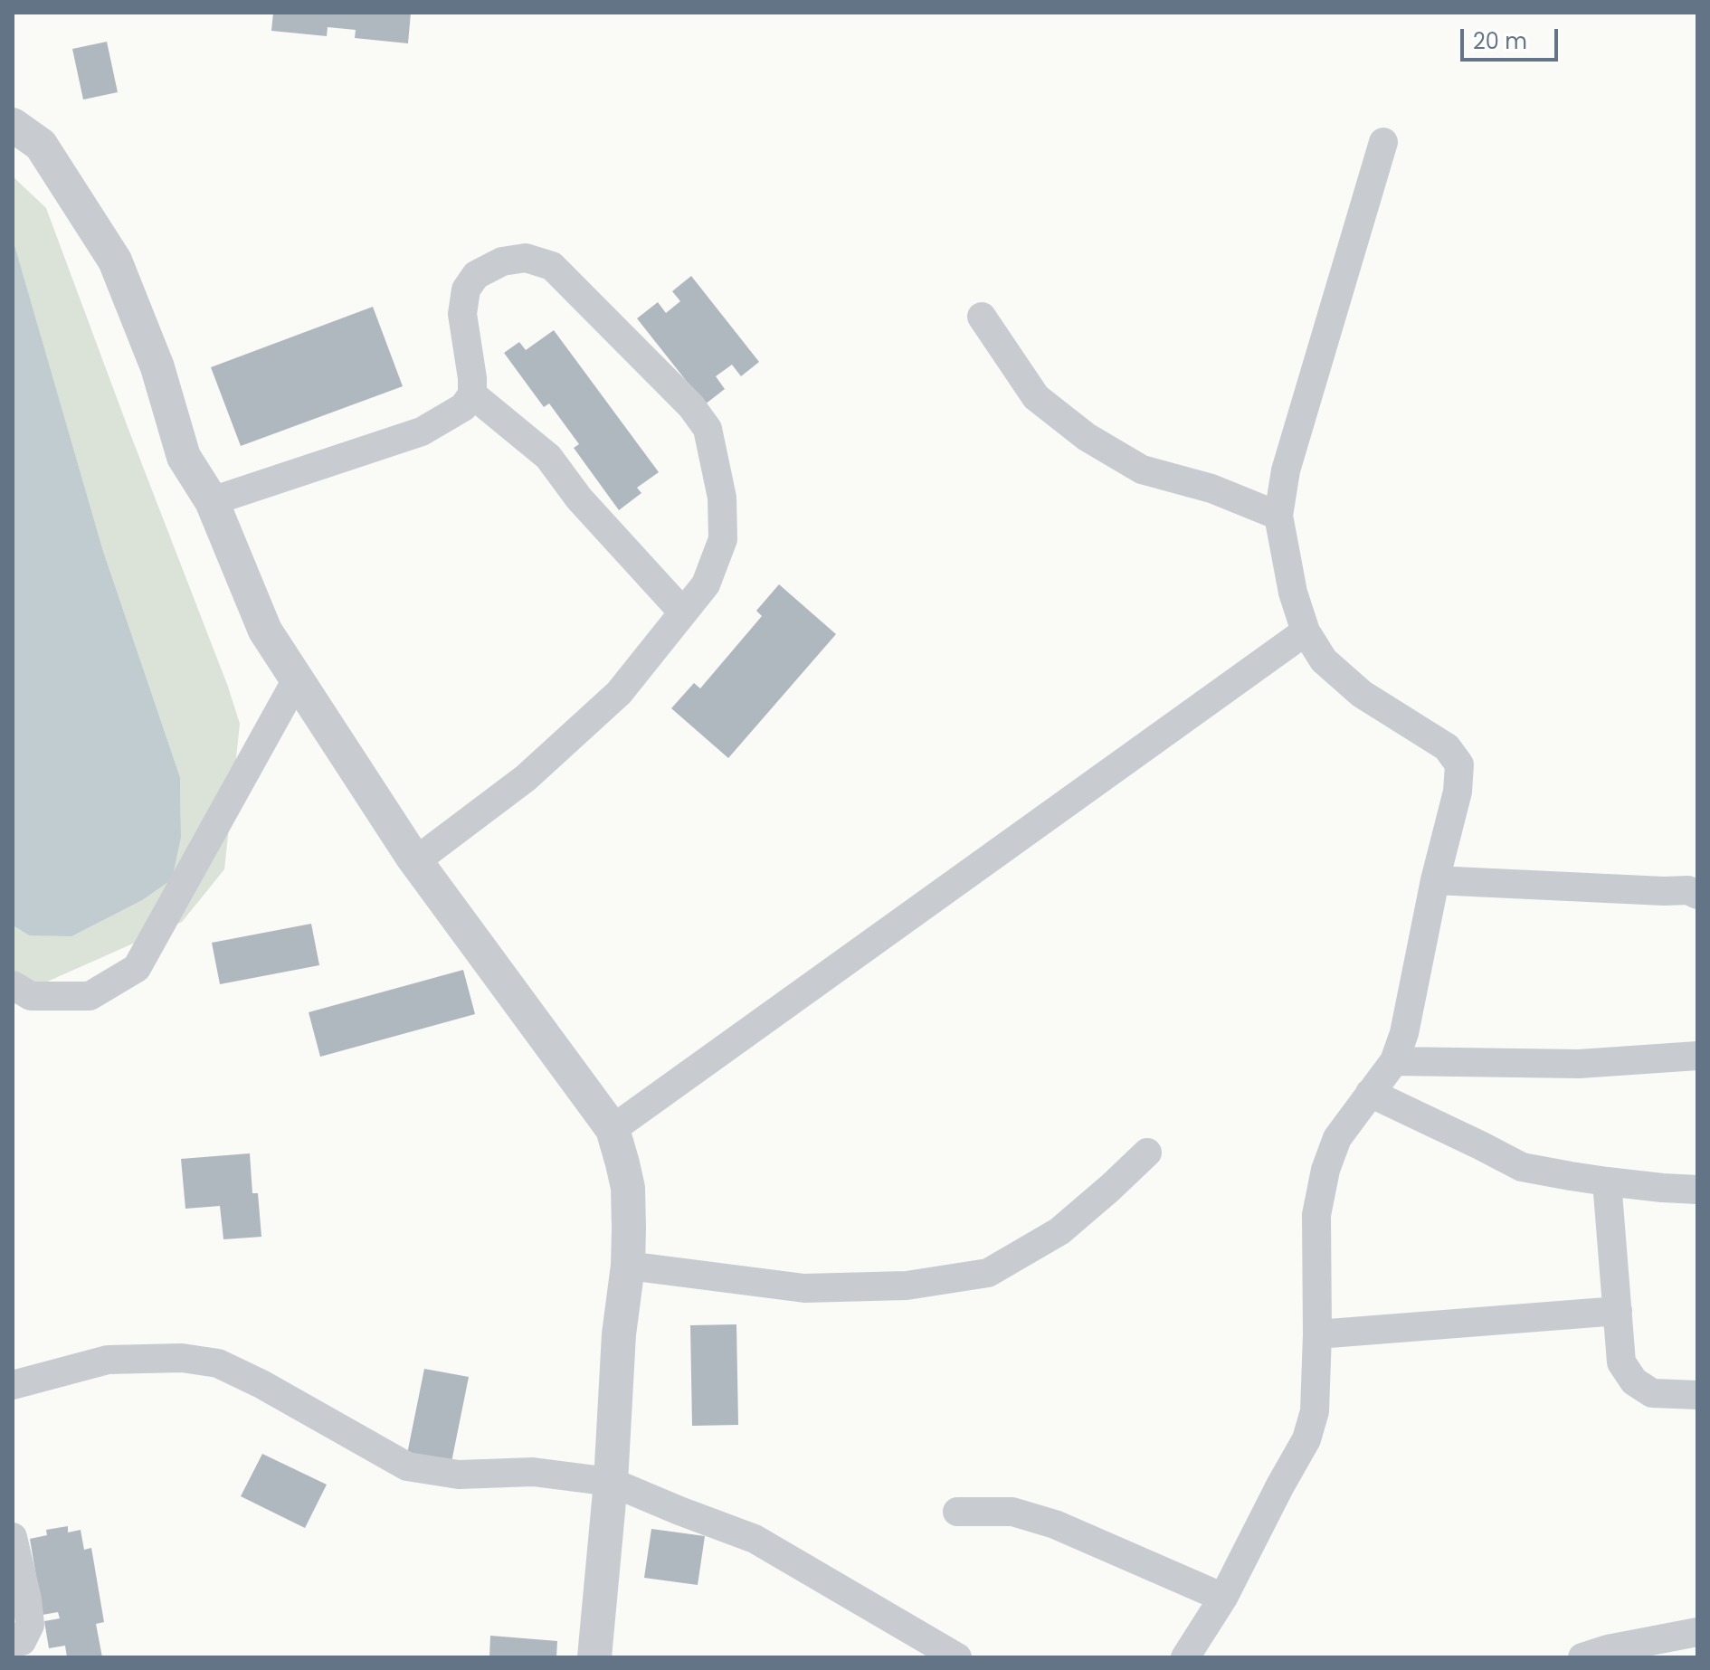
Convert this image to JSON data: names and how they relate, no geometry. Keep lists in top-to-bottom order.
{
  "scale_bar": "20 m"
}
